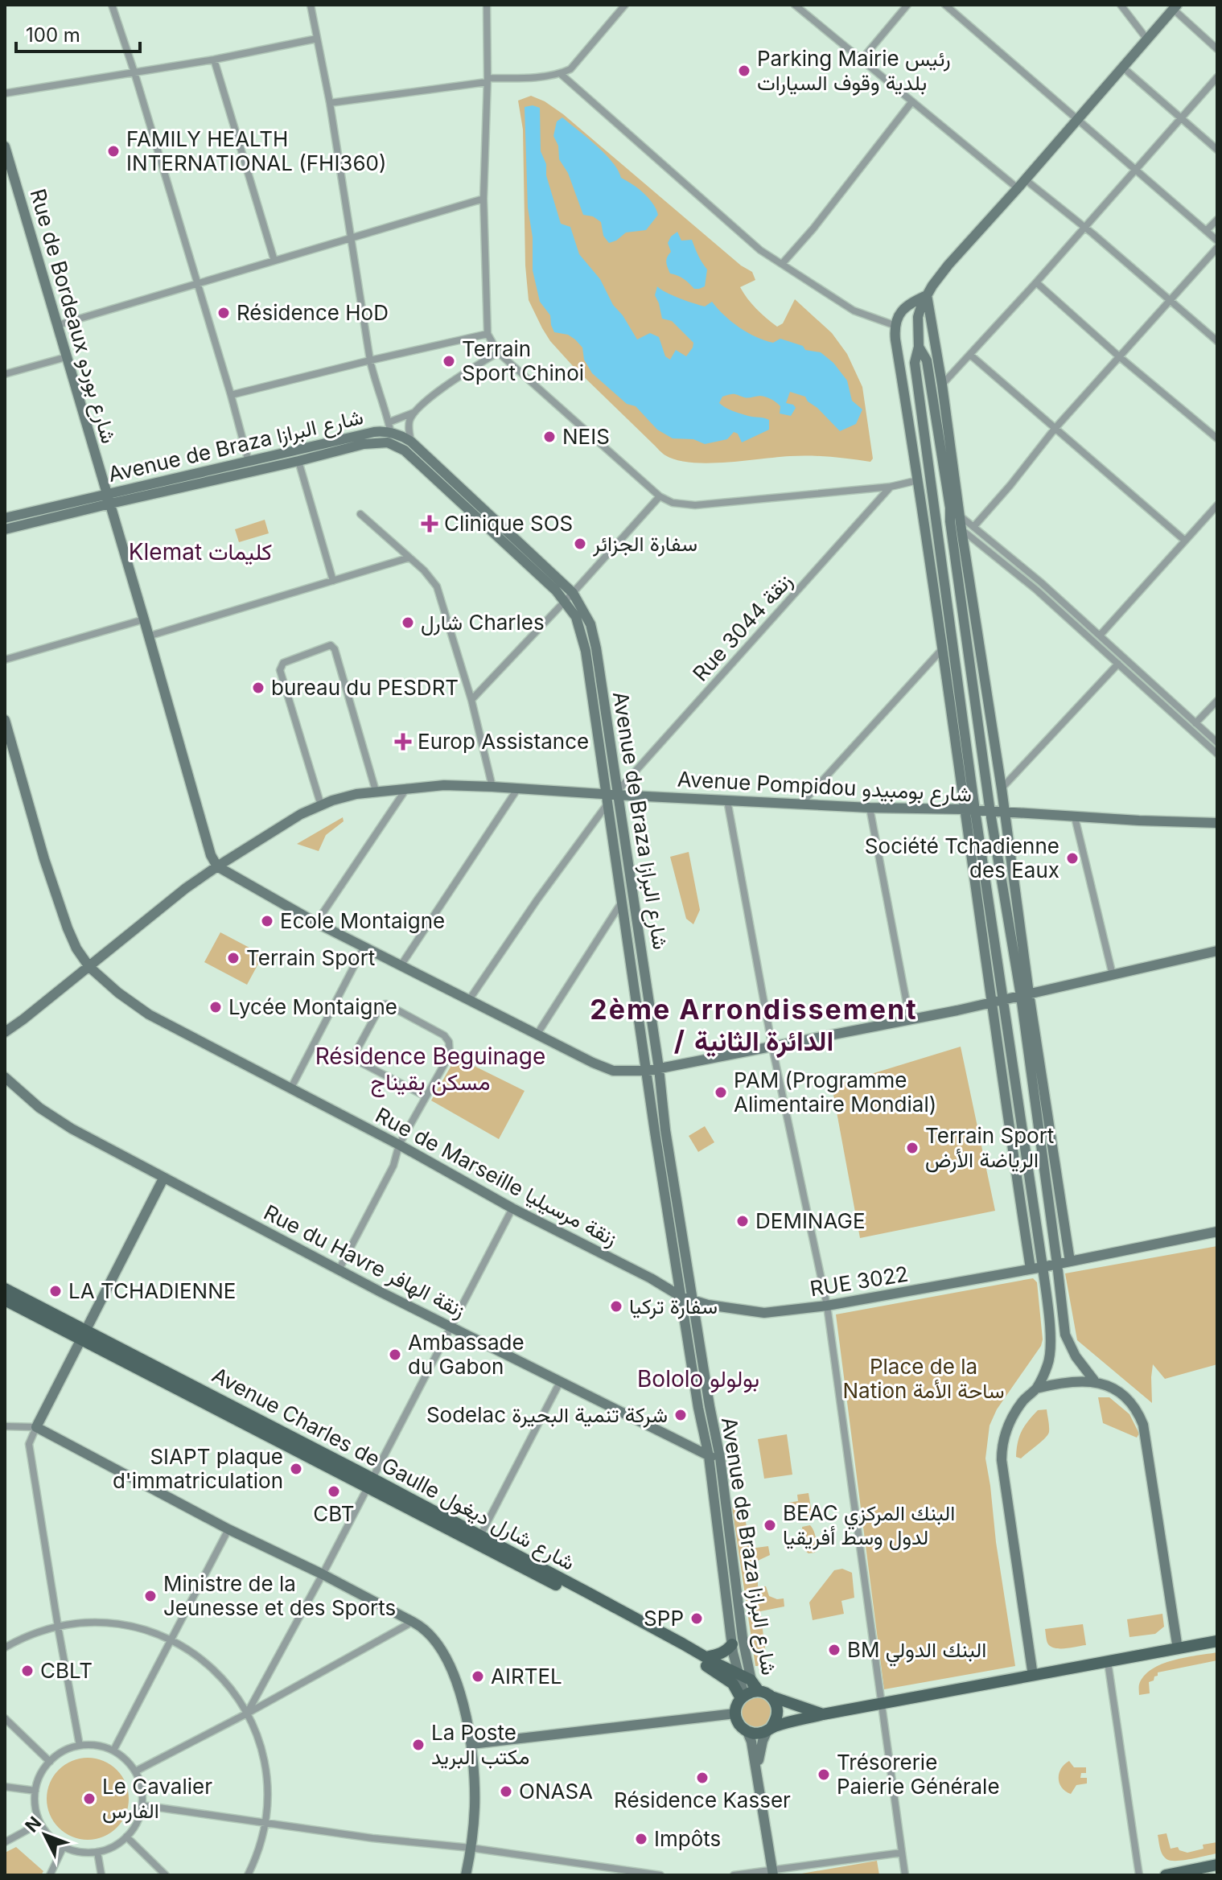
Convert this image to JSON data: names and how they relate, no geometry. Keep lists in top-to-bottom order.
{
  "streets": {
    "main road": [
      "Rue de Bordeaux شارع بوردو",
      "Avenue de Braza شارع البرازا",
      "Avenue Pompidou شارع بومبيدو",
      "Rue de Marseille زنقة مرسيليا",
      "Rue du Havre زنقة الهافر",
      "RUE 3022",
      "Avenue Charles de Gaulle شارع شارل ديغول"
    ],
    "street": ["Rue 3044 زنقة"]
  },
  "crossings": [
    ["Rue de Bordeaux شارع بوردو", "Avenue de Braza شارع البرازا"],
    ["Rue de Bordeaux شارع بوردو", "Avenue Pompidou شارع بومبيدو"],
    ["Avenue de Braza شارع البرازا", "Rue 3044 زنقة"],
    ["Avenue de Braza شارع البرازا", "Avenue Pompidou شارع بومبيدو"],
    ["Avenue de Braza شارع البرازا", "Rue de Marseille زنقة مرسيليا"],
    ["Avenue de Braza شارع البرازا", "Rue du Havre زنقة الهافر"],
    ["Avenue de Braza شارع البرازا", "RUE 3022"],
    ["Avenue de Braza شارع البرازا", "Avenue Charles de Gaulle شارع شارل ديغول"],
    ["Rue 3044 زنقة", "Avenue Pompidou شارع بومبيدو"],
    ["Avenue Pompidou شارع بومبيدو", "Rue de Marseille زنقة مرسيليا"],
    ["Rue de Marseille زنقة مرسيليا", "RUE 3022"]
  ],
  "districts": [
    "Klemat كليمات",
    "2ème Arrondissement / الدائرة الثانية",
    "Résidence Beguinage مسكن بقيناج",
    "Bololo بولولو"
  ],
  "parks": ["Place de la Nation ساحة الأمة"],
  "places": {
    "other": [
      "Parking Mairie رئيس بلدية وقوف السيارات",
      "FAMILY HEALTH INTERNATIONAL (FHI360)",
      "Résidence HoD",
      "Terrain Sport Chinoi",
      "NEIS",
      "سفارة الجزائر",
      "شارل Charles",
      "bureau du PESDRT",
      "Société Tchadienne des Eaux",
      "Ecole Montaigne",
      "Terrain Sport",
      "Lycée Montaigne",
      "PAM (Programme Alimentaire Mondial)",
      "Terrain Sport الرياضة الأرض",
      "DEMINAGE",
      "LA TCHADIENNE",
      "سفارة تركيا",
      "Ambassade du Gabon",
      "Sodelac شركة تنمية البحيرة",
      "SIAPT plaque d'immatriculation",
      "CBT",
      "BEAC البنك المركزي لدول وسط أفريقيا",
      "Ministre de la Jeunesse et des Sports",
      "SPP",
      "BM البنك الدولي",
      "CBLT",
      "AIRTEL",
      "La Poste مكتب البريد",
      "Trésorerie Paierie Générale",
      "Résidence Kasser",
      "ONASA",
      "Le Cavalier الفارس",
      "Impôts"
    ],
    "health": ["Clinique SOS", "Europ Assistance"]
  },
  "scale_bar": "100 m",
  "north": "top left"
}
